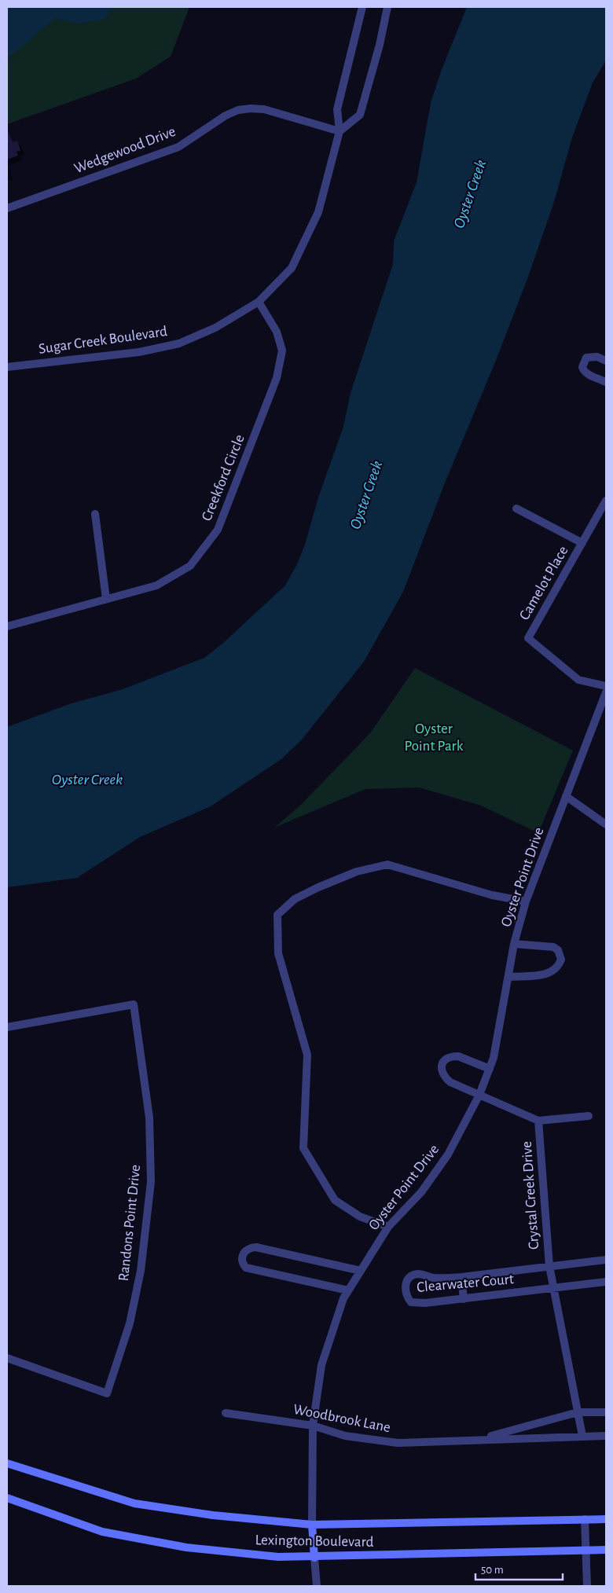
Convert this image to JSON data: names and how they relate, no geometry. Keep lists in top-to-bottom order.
{
  "streets": {
    "main road": ["Lexington Boulevard"],
    "street": [
      "Wedgewood Drive",
      "Sugar Creek Boulevard",
      "Creekford Circle",
      "Camelot Place",
      "Oyster Point Drive",
      "Crystal Creek Drive",
      "Randons Point Drive",
      "Clearwater Court",
      "Woodbrook Lane"
    ]
  },
  "crossings": [
    ["Wedgewood Drive", "Sugar Creek Boulevard"],
    ["Sugar Creek Boulevard", "Creekford Circle"],
    ["Oyster Point Drive", "Crystal Creek Drive"],
    ["Oyster Point Drive", "Woodbrook Lane"],
    ["Oyster Point Drive", "Lexington Boulevard"],
    ["Crystal Creek Drive", "Clearwater Court"],
    ["Crystal Creek Drive", "Woodbrook Lane"]
  ],
  "water": ["Oyster Creek"],
  "parks": ["Oyster Point Park"],
  "scale_bar": "50 m"
}
